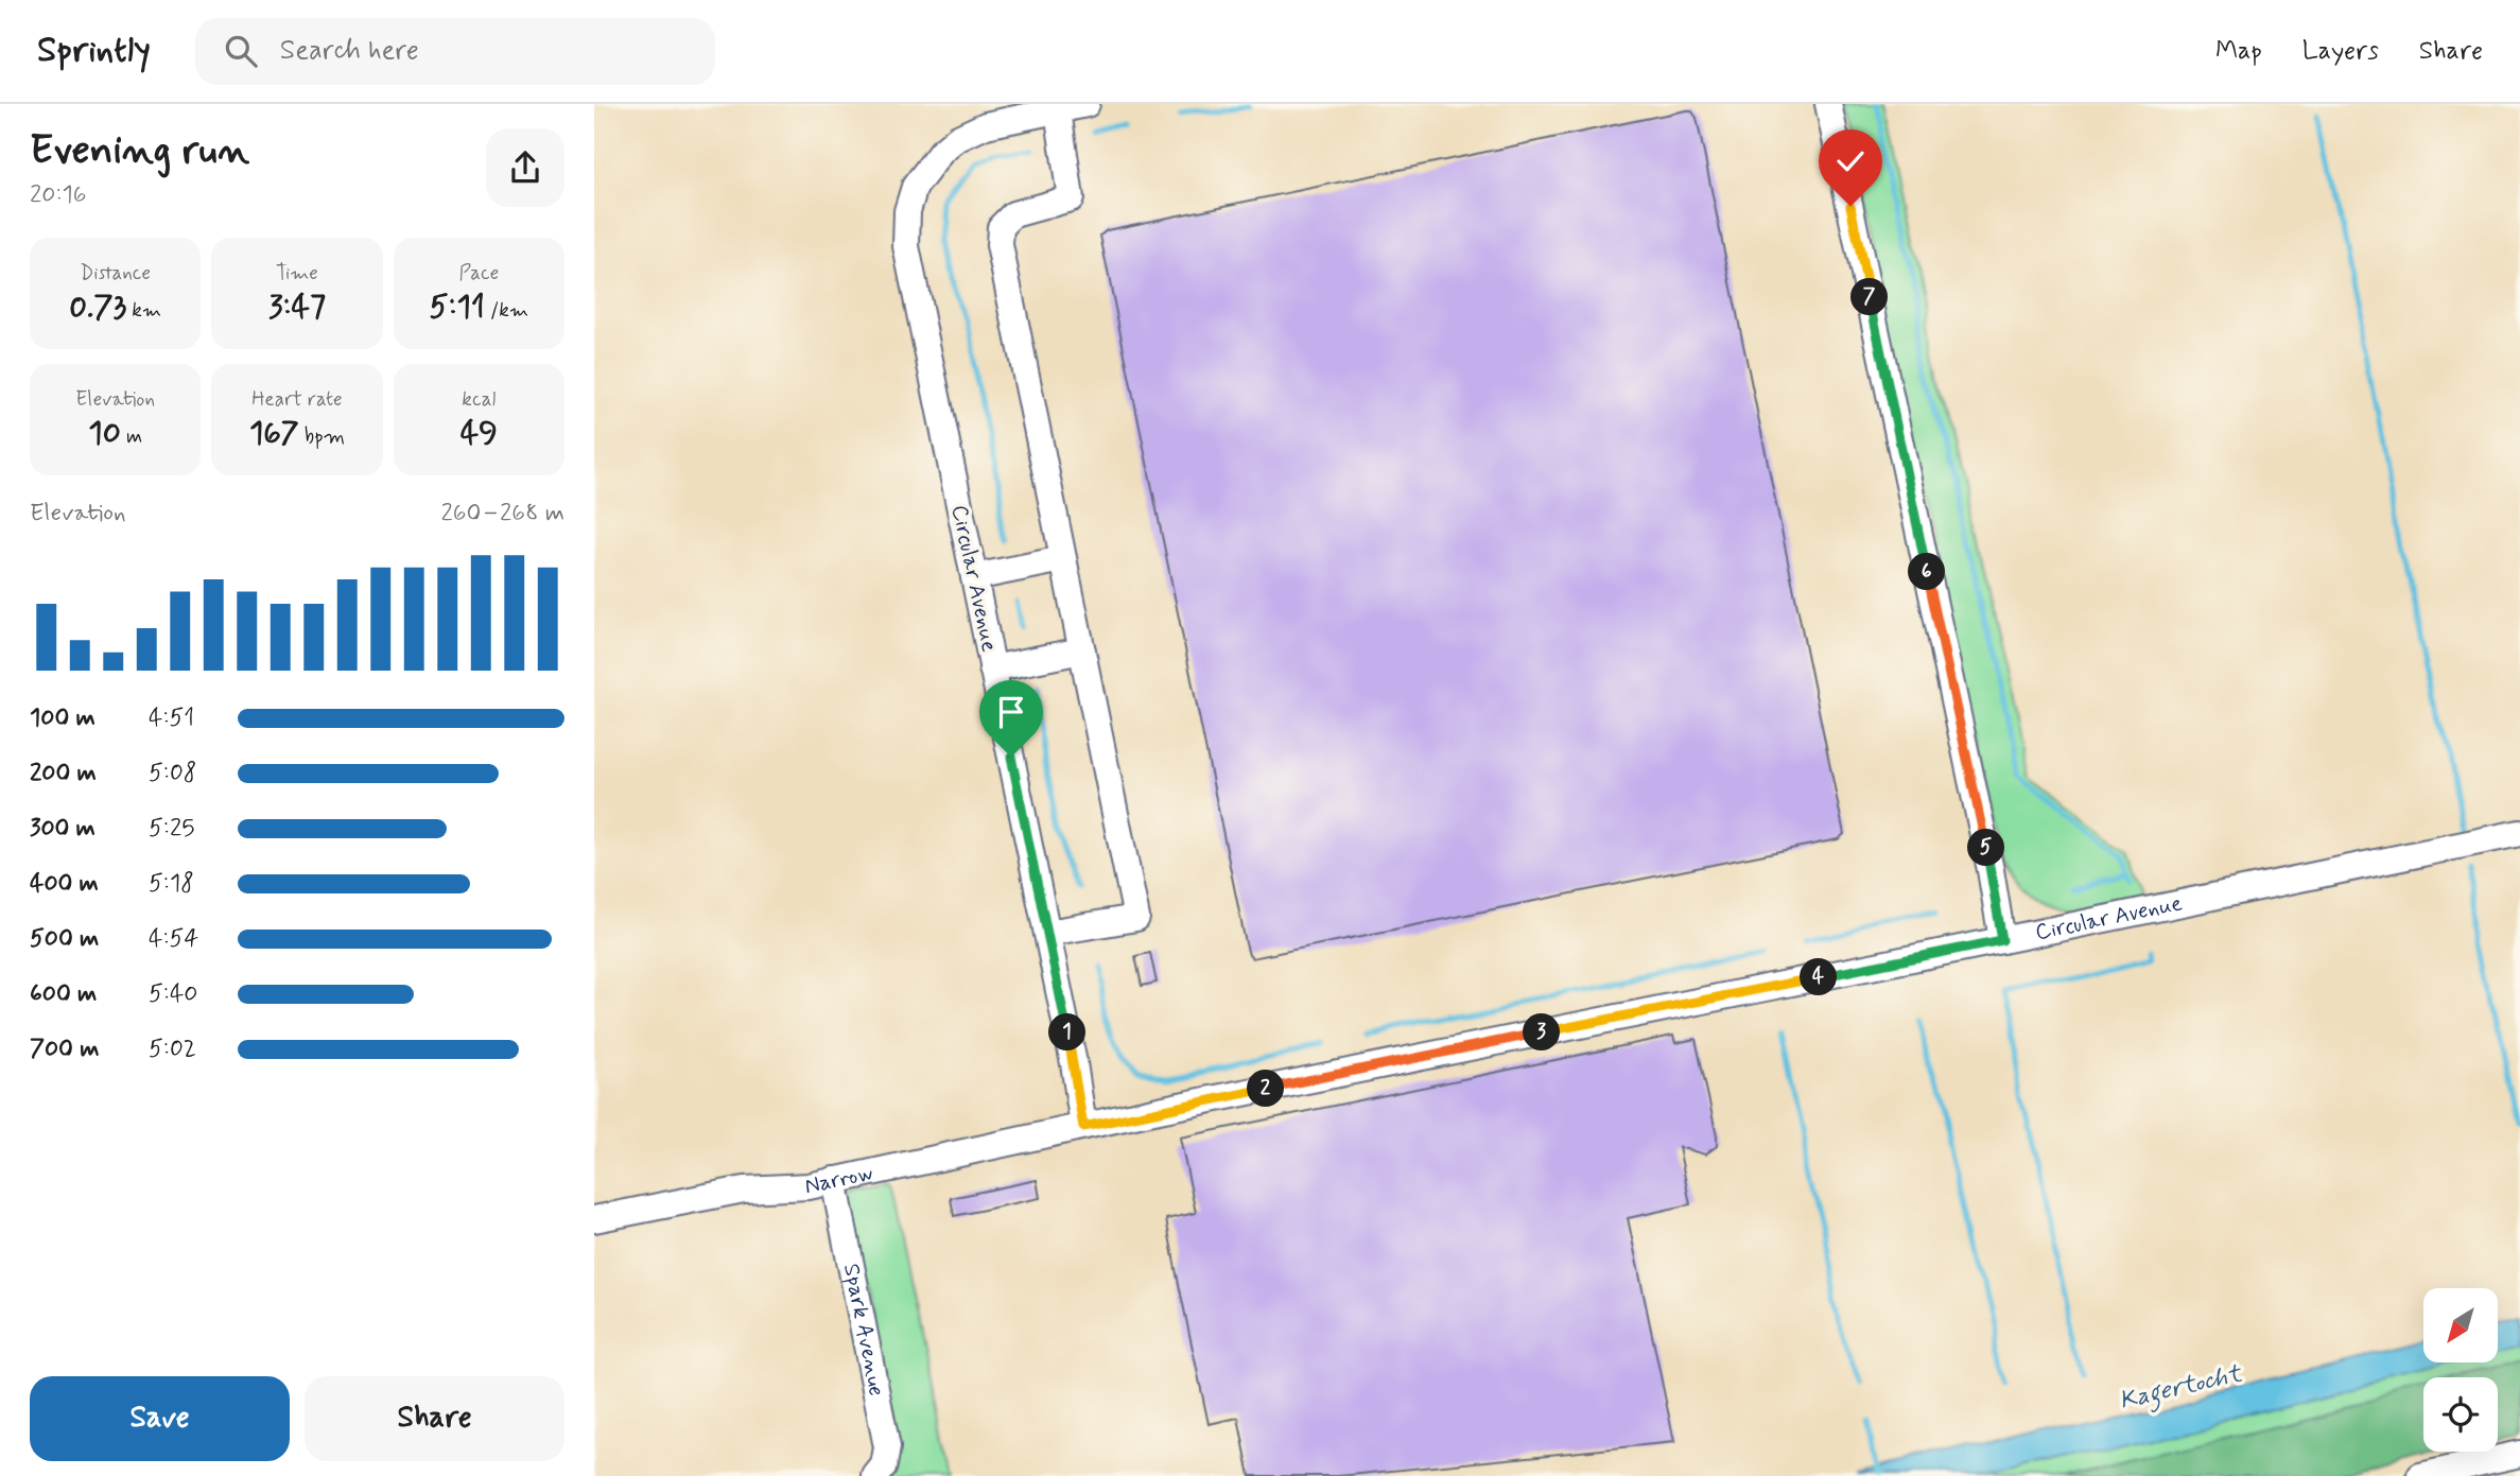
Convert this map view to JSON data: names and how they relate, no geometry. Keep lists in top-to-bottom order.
{
  "streets": {
    "street": ["Circular Avenue", "Narrow", "Spark Avenue"]
  },
  "crossings": [
    ["Circular Avenue", "Narrow"],
    ["Narrow", "Spark Avenue"]
  ],
  "water": ["Kagertocht"],
  "north": "bottom left",
  "page": {
    "header": "Sprintly",
    "search": "Search here",
    "nav": ["Map", "Layers", "Share"],
    "heading": ["Evening run", "20:16"],
    "stats": [
      ["Distance", "0.73 km"],
      ["Time", "3:47"],
      ["Pace", "5:11 /km"],
      ["Elevation", "10 m"],
      ["Heart rate", "167 bpm"],
      ["kcal", "49"]
    ],
    "pins": [
      "7",
      "6",
      "5",
      "4",
      "1",
      "3",
      "2"
    ],
    "chart": ["Elevation", "260–268 m"],
    "list": [
      {
        "name": "100 m",
        "note": "4:51"
      },
      {
        "name": "200 m",
        "note": "5:08"
      },
      {
        "name": "300 m",
        "note": "5:25"
      },
      {
        "name": "400 m",
        "note": "5:18"
      },
      {
        "name": "500 m",
        "note": "4:54"
      },
      {
        "name": "600 m",
        "note": "5:40"
      },
      {
        "name": "700 m",
        "note": "5:02"
      }
    ],
    "buttons": ["Save", "Share"]
  }
}
